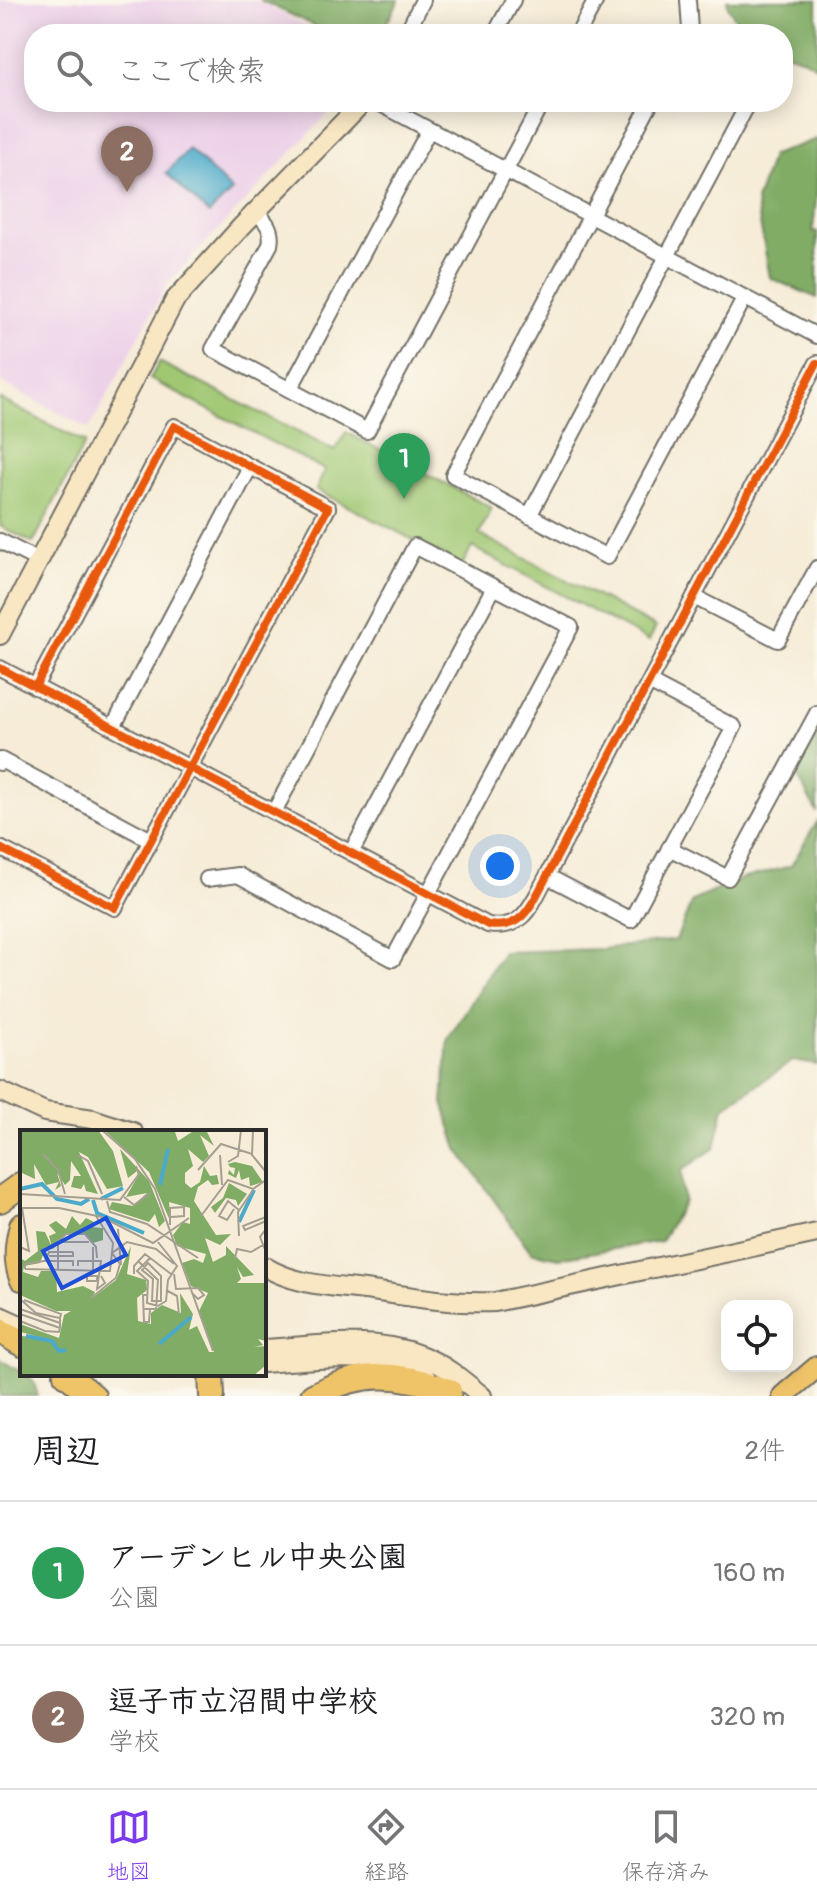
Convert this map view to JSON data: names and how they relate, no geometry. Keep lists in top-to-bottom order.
{
  "page": {
    "search": "ここで検索",
    "pins": ["2", "1"],
    "heading": ["周辺", "2件"],
    "list": [
      {
        "mark": "1",
        "name": "アーデンヒル中央公園",
        "note": "公園",
        "value": "160 m"
      },
      {
        "mark": "2",
        "name": "逗子市立沼間中学校",
        "note": "学校",
        "value": "320 m"
      }
    ],
    "nav": ["地図", "経路", "保存済み"]
  }
}
